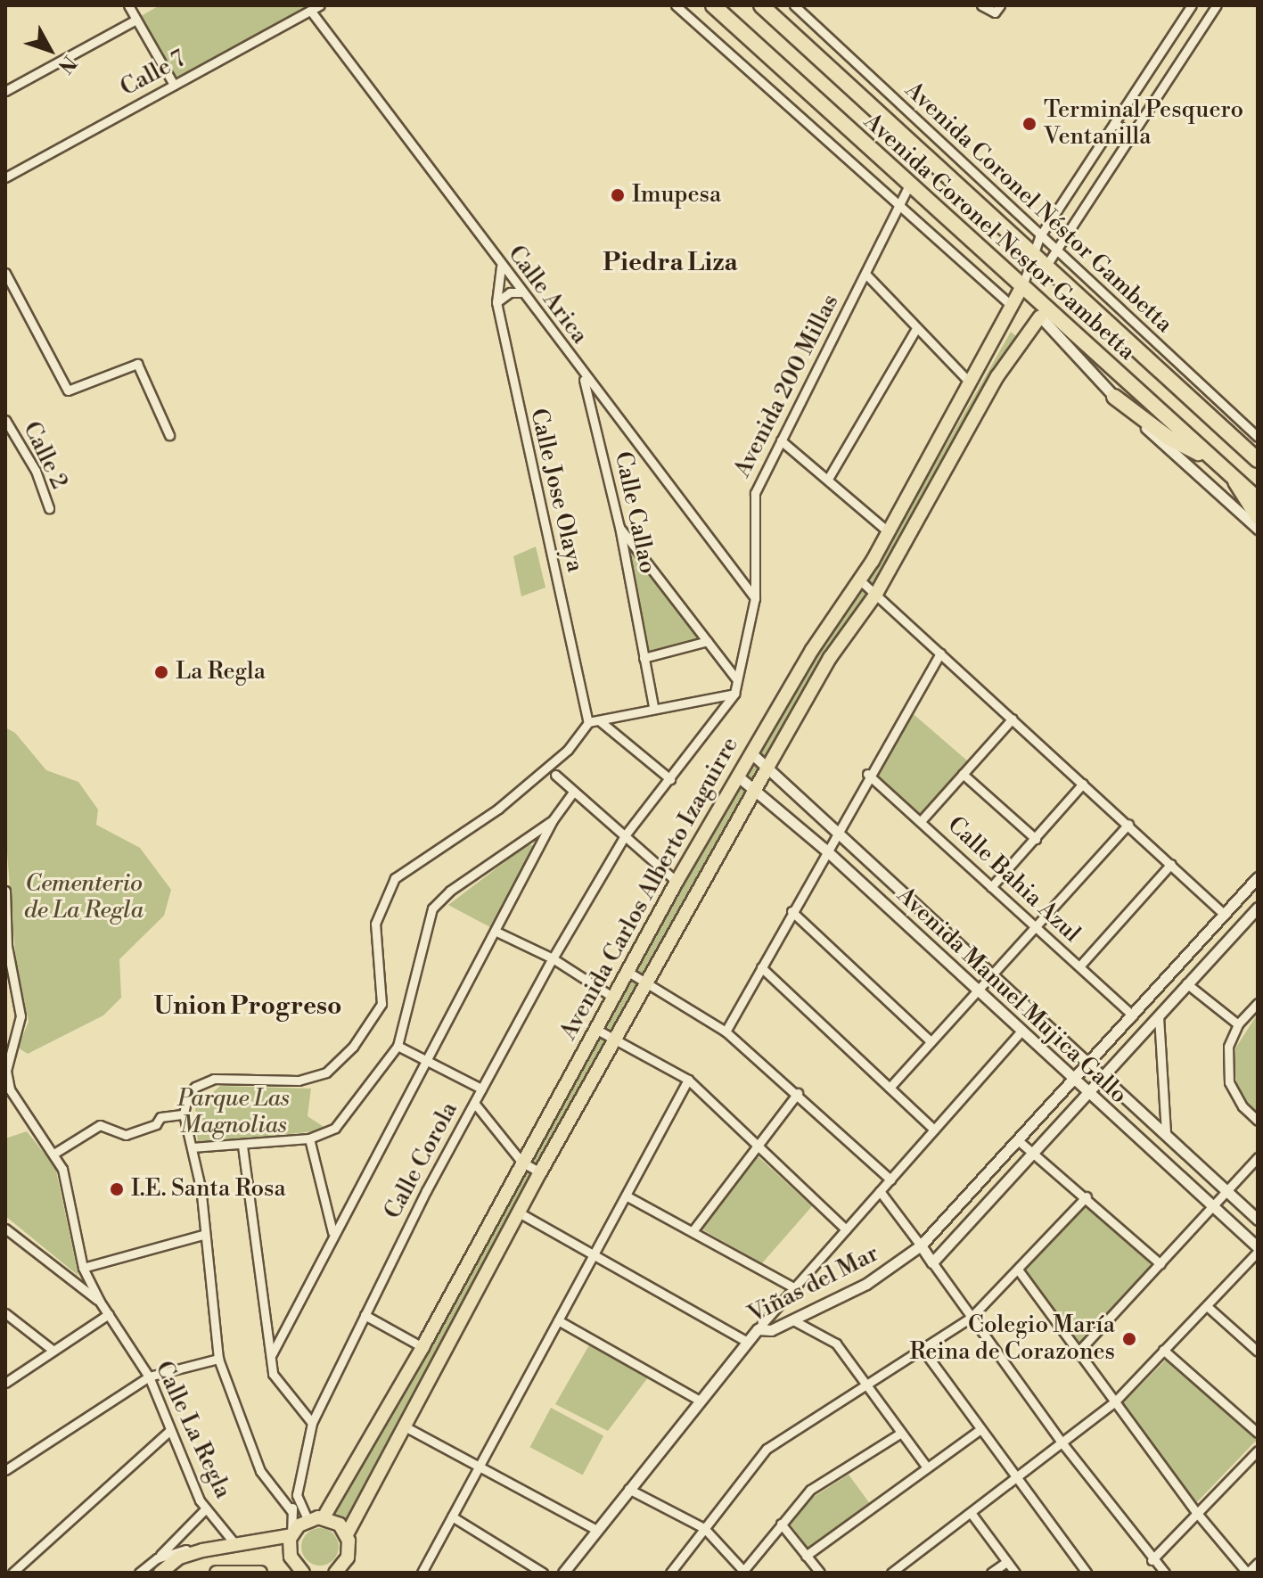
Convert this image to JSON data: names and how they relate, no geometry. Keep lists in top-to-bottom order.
{
  "streets": {
    "highway": ["Avenida Coronel Nestor Gambetta"],
    "main road": ["Avenida Carlos Alberto Izaguirre"],
    "street": [
      "Calle 7",
      "Avenida Coronel Néstor Gambetta",
      "Calle Arica",
      "Avenida 200 Millas",
      "Calle 2",
      "Calle Jose Olaya",
      "Calle Callao",
      "Calle Bahia Azul",
      "Avenida Manuel Mujica Gallo",
      "Calle Corola",
      "Viñas del Mar",
      "Calle La Regla"
    ]
  },
  "crossings": [
    ["Calle 7", "Calle Arica"],
    ["Avenida Coronel Nestor Gambetta", "Avenida 200 Millas"],
    ["Avenida Coronel Nestor Gambetta", "Avenida Carlos Alberto Izaguirre"],
    ["Calle Arica", "Avenida 200 Millas"],
    ["Calle Arica", "Calle Jose Olaya"],
    ["Calle Arica", "Calle Callao"],
    ["Avenida 200 Millas", "Calle Corola"],
    ["Calle Bahia Azul", "Viñas del Mar"],
    ["Avenida Carlos Alberto Izaguirre", "Avenida Manuel Mujica Gallo"],
    ["Avenida Manuel Mujica Gallo", "Viñas del Mar"]
  ],
  "districts": ["Piedra Liza", "Union Progreso"],
  "parks": ["Cementerio de La Regla", "Parque Las Magnolias"],
  "places": [
    "Terminal Pesquero Ventanilla",
    "Imupesa",
    "La Regla",
    "I.E. Santa Rosa",
    "Colegio María Reina de Corazones"
  ],
  "north": "bottom right"
}
